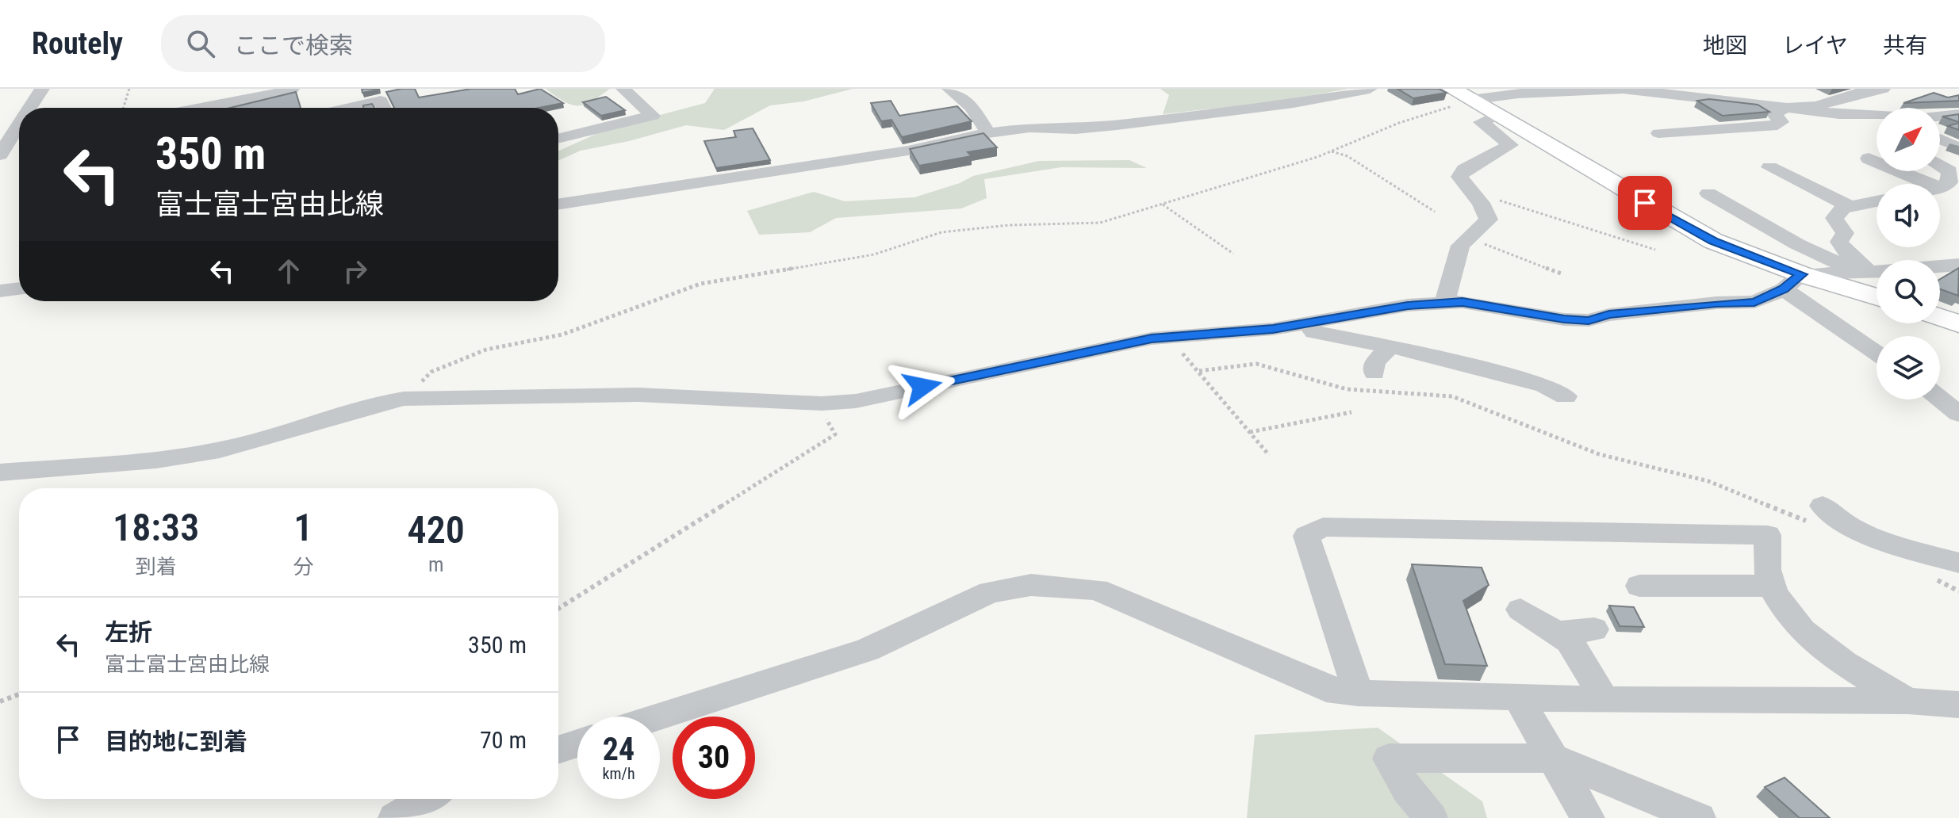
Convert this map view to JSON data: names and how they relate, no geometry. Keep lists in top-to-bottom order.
{
  "north": "top right",
  "page": {
    "header": "Routely",
    "search": "ここで検索",
    "nav": ["地図", "レイヤ", "共有"],
    "turn": ["350 m", "富士富士宮由比線"],
    "eta": [
      "18:33",
      "到着",
      "1",
      "分",
      "420",
      "m"
    ],
    "list": [
      {
        "name": "左折",
        "note": "富士富士宮由比線",
        "value": "350 m"
      },
      {
        "name": "目的地に到着",
        "value": "70 m"
      }
    ],
    "speed": "24 km/h",
    "limit": "30"
  }
}
